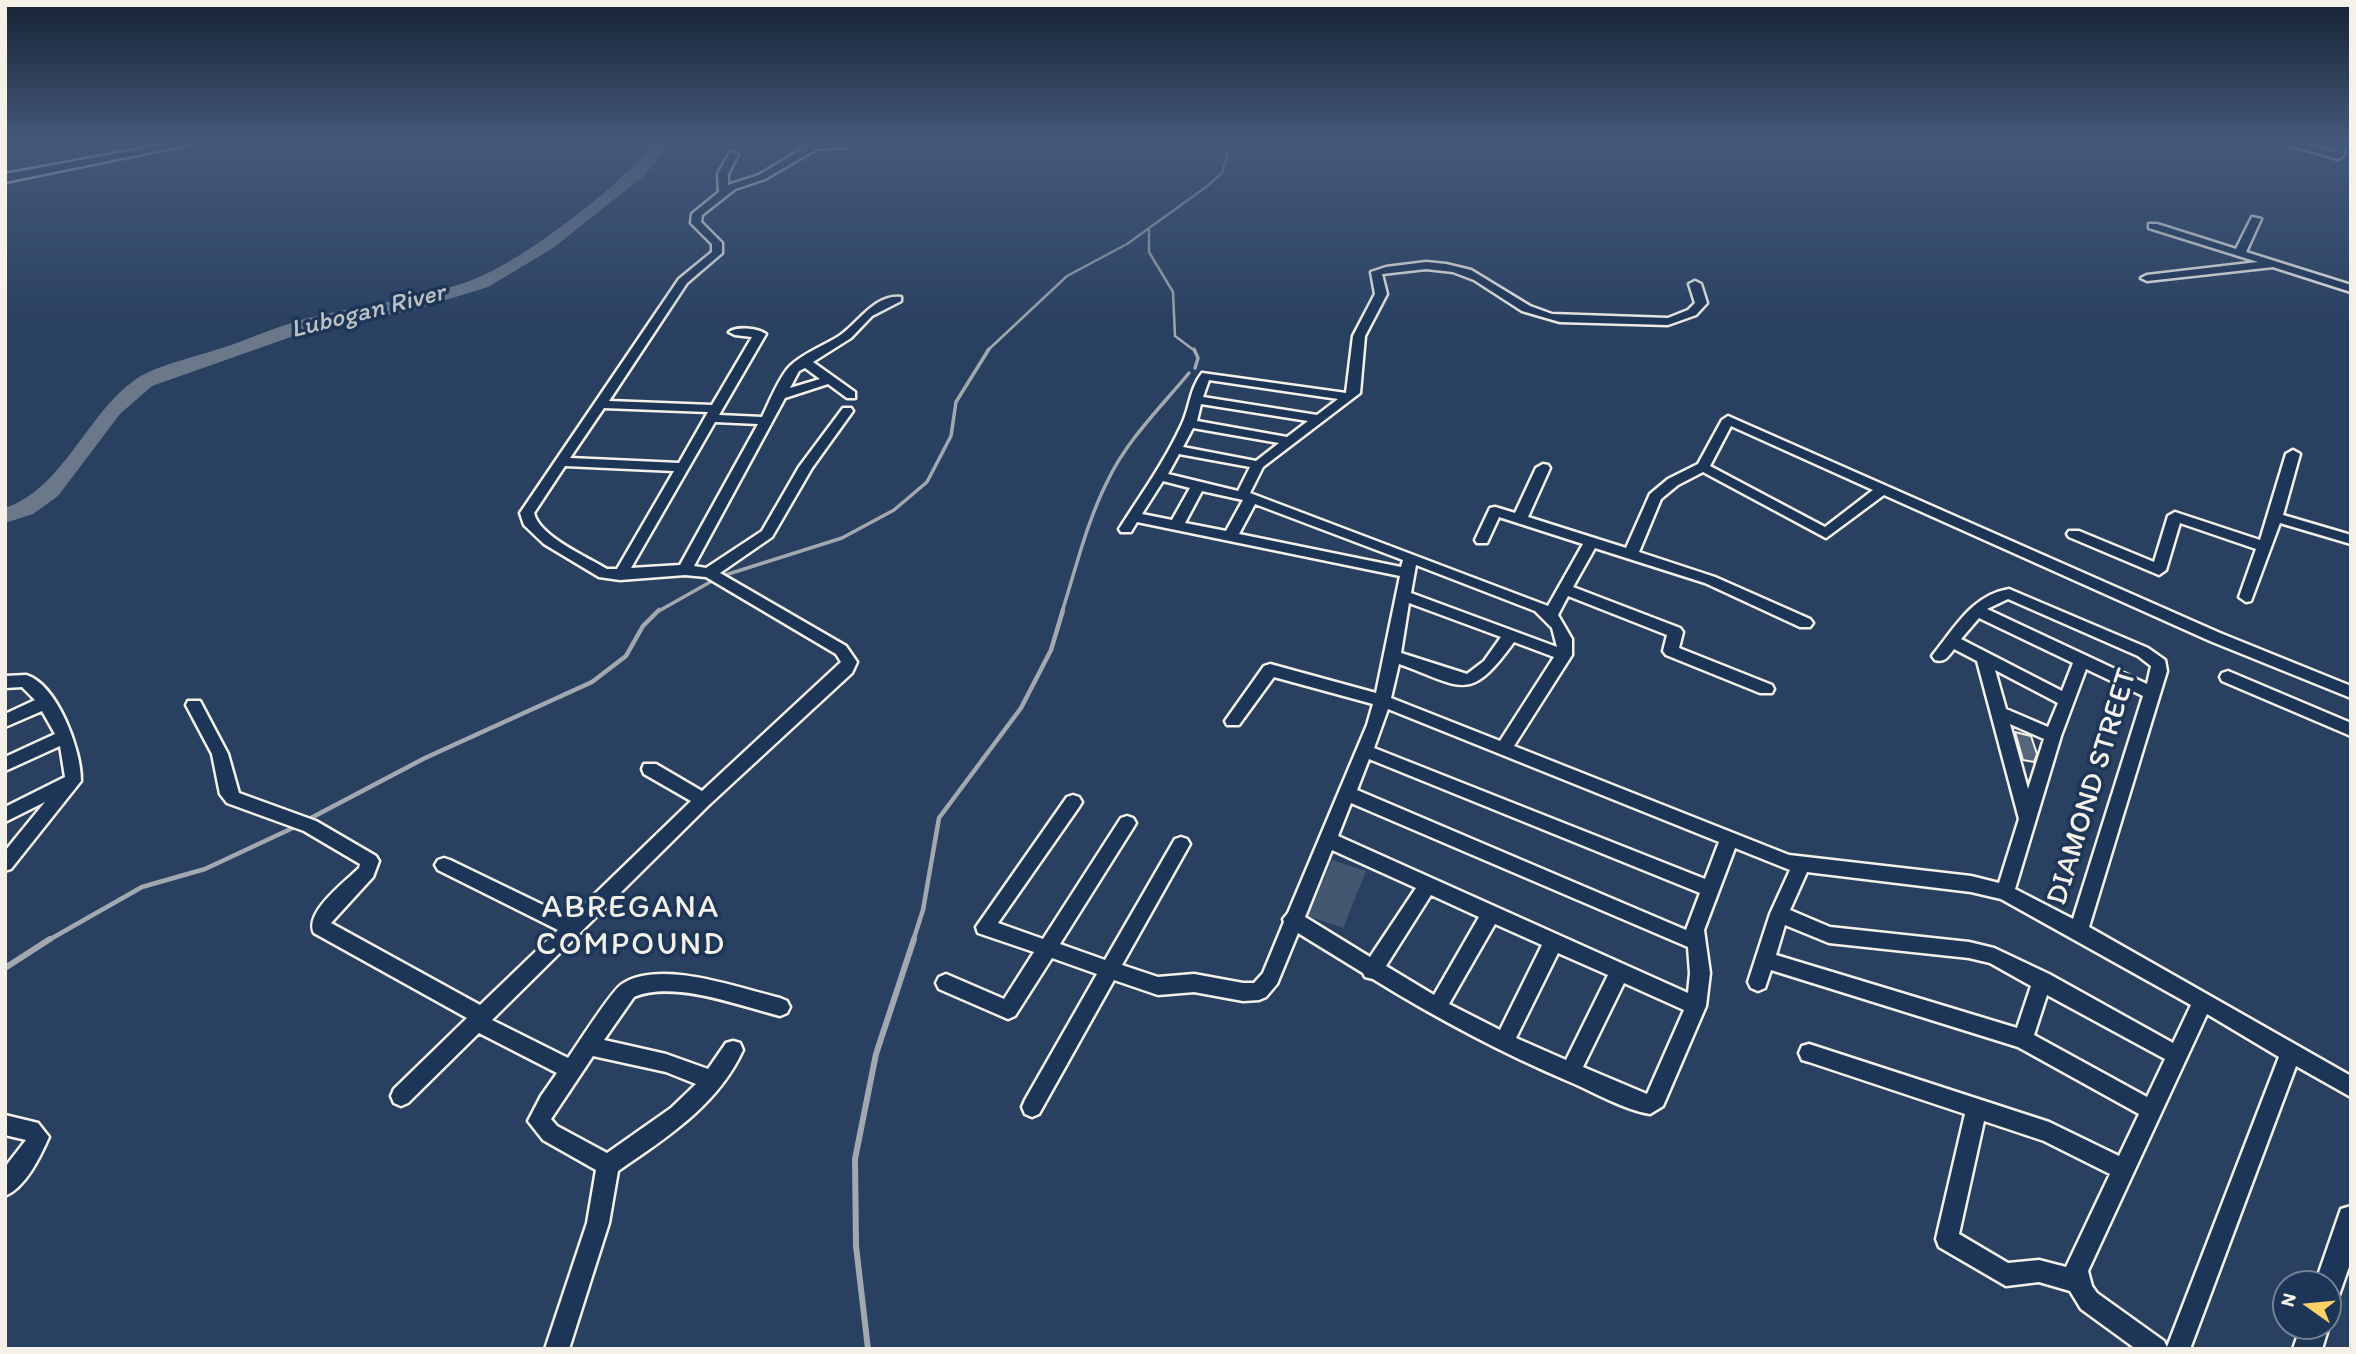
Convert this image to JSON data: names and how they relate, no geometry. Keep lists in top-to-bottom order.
{
  "streets": {
    "street": ["DIAMOND STREET"]
  },
  "districts": ["ABREGANA COMPOUND"],
  "water": ["Lubogan River"],
  "north": "left"
}
